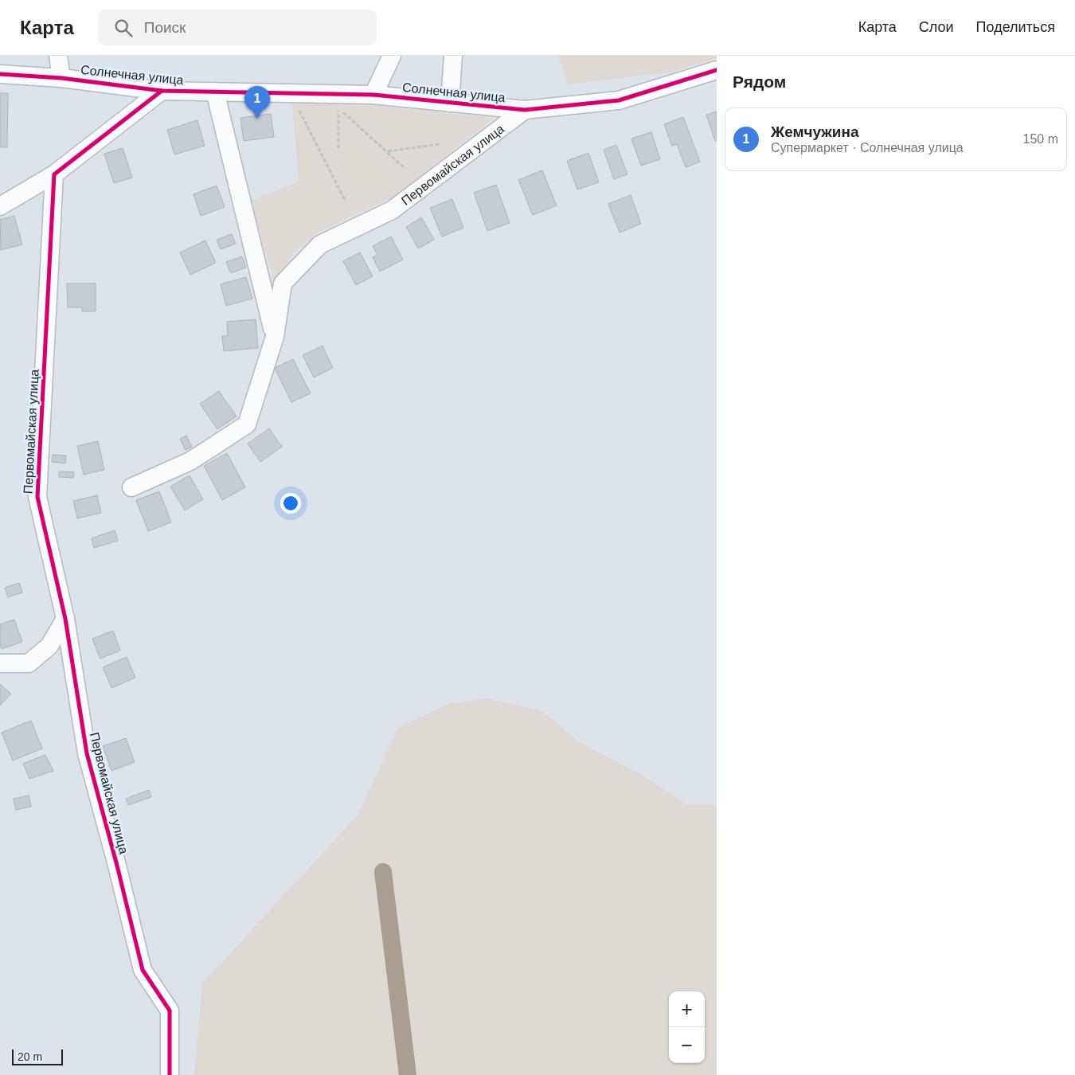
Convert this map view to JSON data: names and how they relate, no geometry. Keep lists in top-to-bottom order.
{
  "streets": {
    "street": ["Солнечная улица", "Первомайская улица"]
  },
  "crossings": [
    ["Солнечная улица", "Первомайская улица"]
  ],
  "scale_bar": "20 m",
  "page": {
    "header": "Карта",
    "search": "Поиск",
    "nav": ["Карта", "Слои", "Поделиться"],
    "heading": "Рядом",
    "pins": "1",
    "list": [
      {
        "mark": "1",
        "name": "Жемчужина",
        "note": "Супермаркет · Солнечная улица",
        "value": "150 m"
      }
    ],
    "map_buttons": ["+", "−"],
    "scale": "20 m"
  }
}
